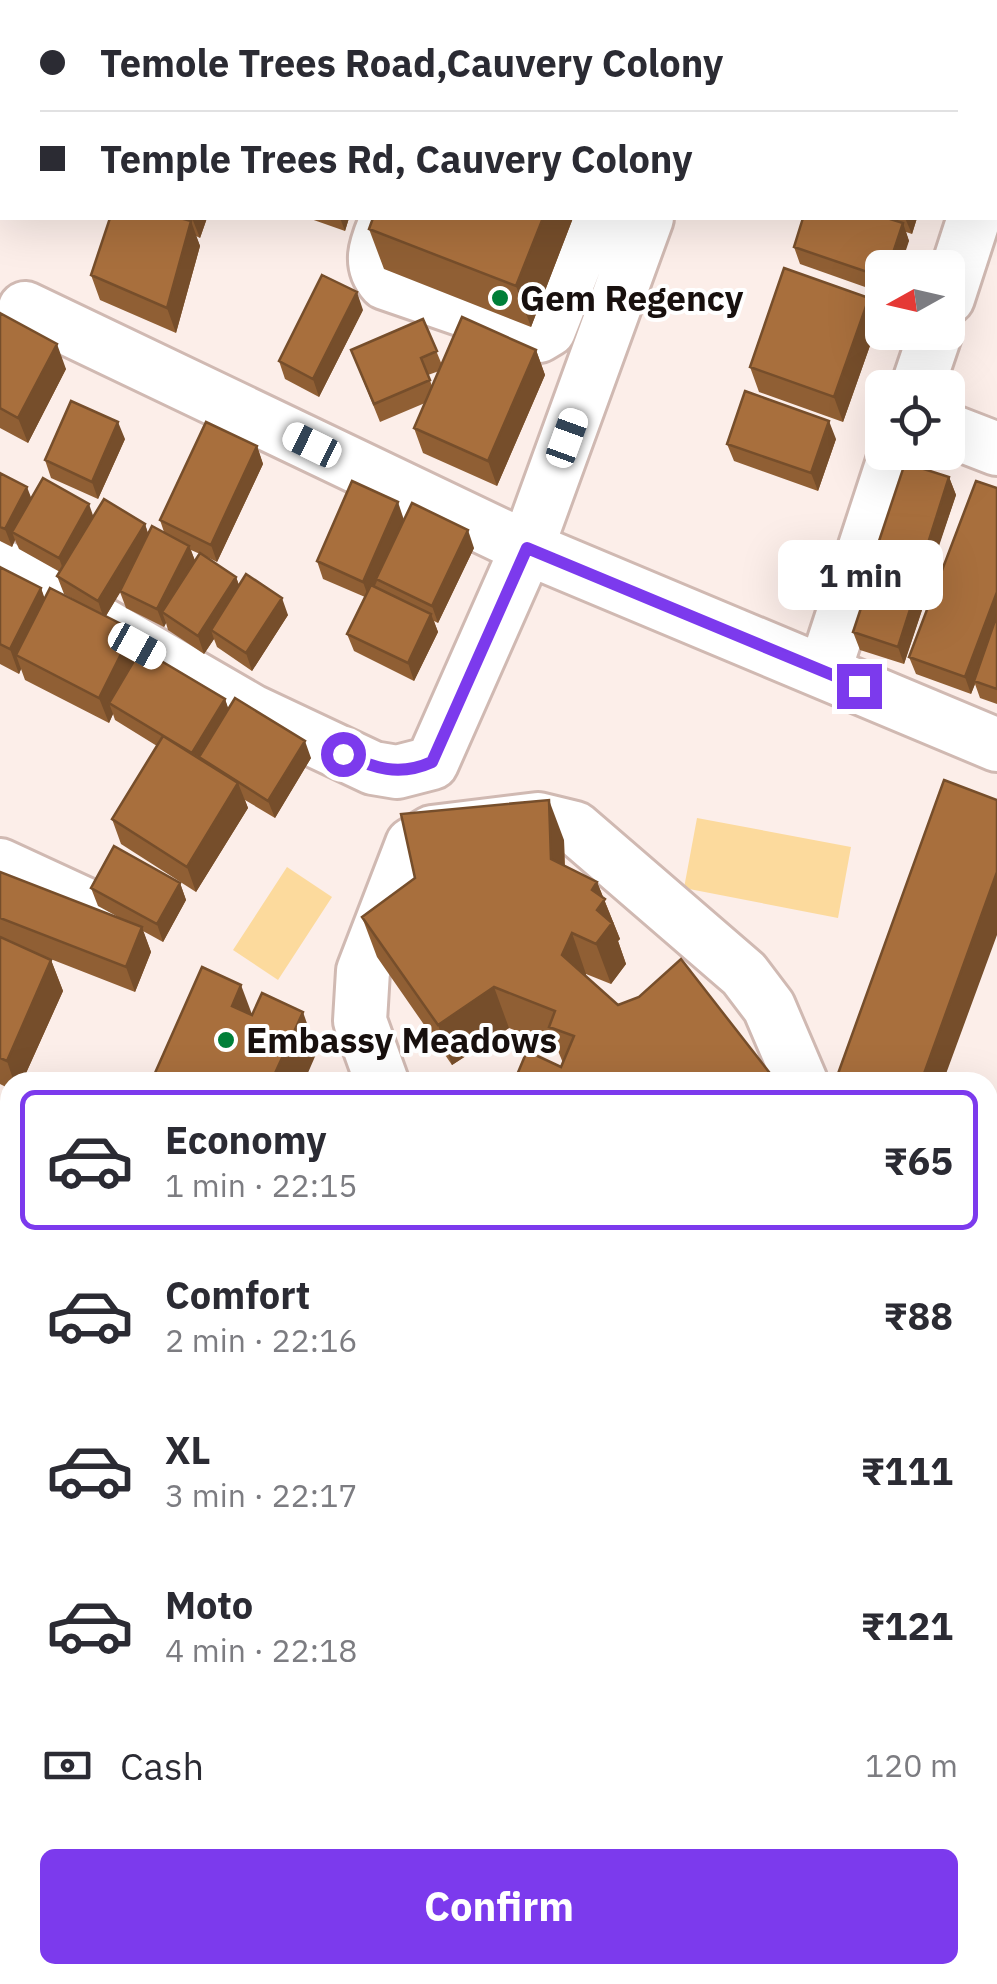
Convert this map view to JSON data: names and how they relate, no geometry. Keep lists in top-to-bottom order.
{
  "places": ["Gem Regency", "Embassy Meadows"],
  "north": "left",
  "page": {
    "banner": ["Temole Trees Road,Cauvery Colony", "Temple Trees Rd, Cauvery Colony"],
    "bubble": "1 min",
    "list": [
      {
        "name": "Economy",
        "note": "1 min · 22:15",
        "value": "₹65"
      },
      {
        "name": "Comfort",
        "note": "2 min · 22:16",
        "value": "₹88"
      },
      {
        "name": "XL",
        "note": "3 min · 22:17",
        "value": "₹111"
      },
      {
        "name": "Moto",
        "note": "4 min · 22:18",
        "value": "₹121"
      }
    ],
    "pay": ["Cash", "120 m"],
    "buttons": "Confirm"
  }
}
